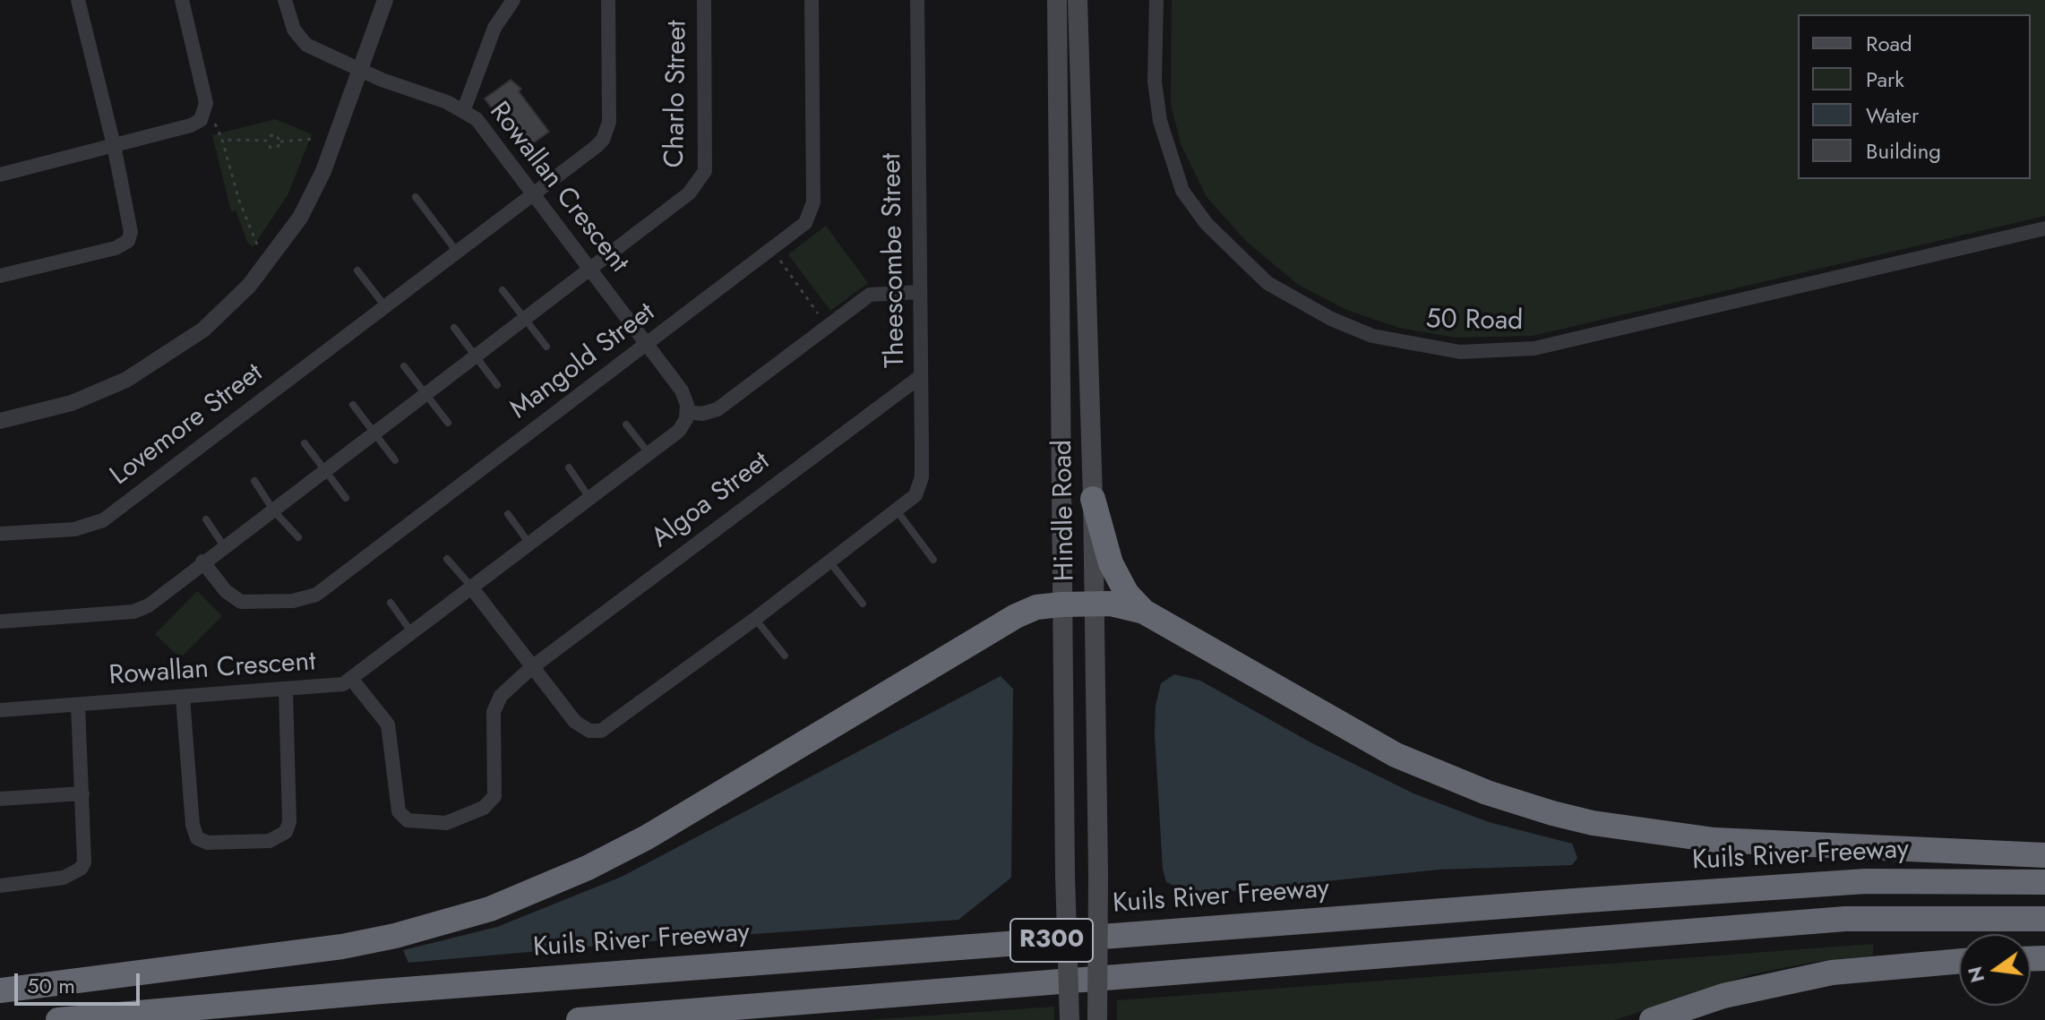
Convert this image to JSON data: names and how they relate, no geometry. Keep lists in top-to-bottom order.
{
  "streets": {
    "highway": ["Kuils River Freeway", "R300"],
    "main road": ["Hindle Road"],
    "street": [
      "Charlo Street",
      "Rowallan Crescent",
      "Theescombe Street",
      "50 Road",
      "Mangold Street",
      "Lovemore Street",
      "Algoa Street"
    ]
  },
  "crossings": [
    ["Charlo Street", "Rowallan Crescent"],
    ["Charlo Street", "Mangold Street"],
    ["Rowallan Crescent", "Theescombe Street"],
    ["Rowallan Crescent", "Mangold Street"],
    ["Rowallan Crescent", "Lovemore Street"],
    ["Rowallan Crescent", "Algoa Street"],
    ["Theescombe Street", "Algoa Street"]
  ],
  "legend": [
    "Road",
    "Park",
    "Water",
    "Building"
  ],
  "scale_bar": "50 m",
  "north": "left"
}
